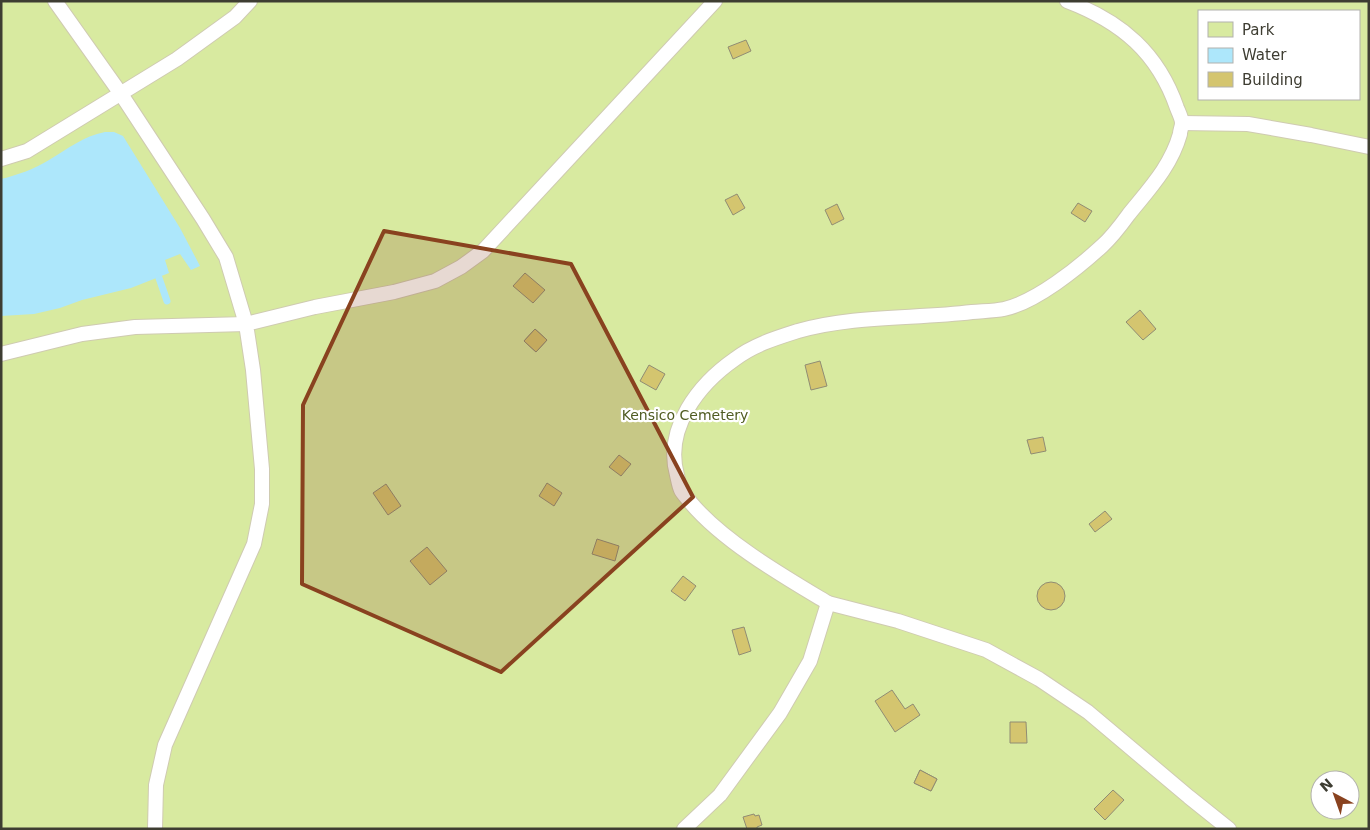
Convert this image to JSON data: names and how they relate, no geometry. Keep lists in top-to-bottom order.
{
  "parks": ["Kensico Cemetery"],
  "legend": ["Park", "Water", "Building"],
  "north": "top left"
}
